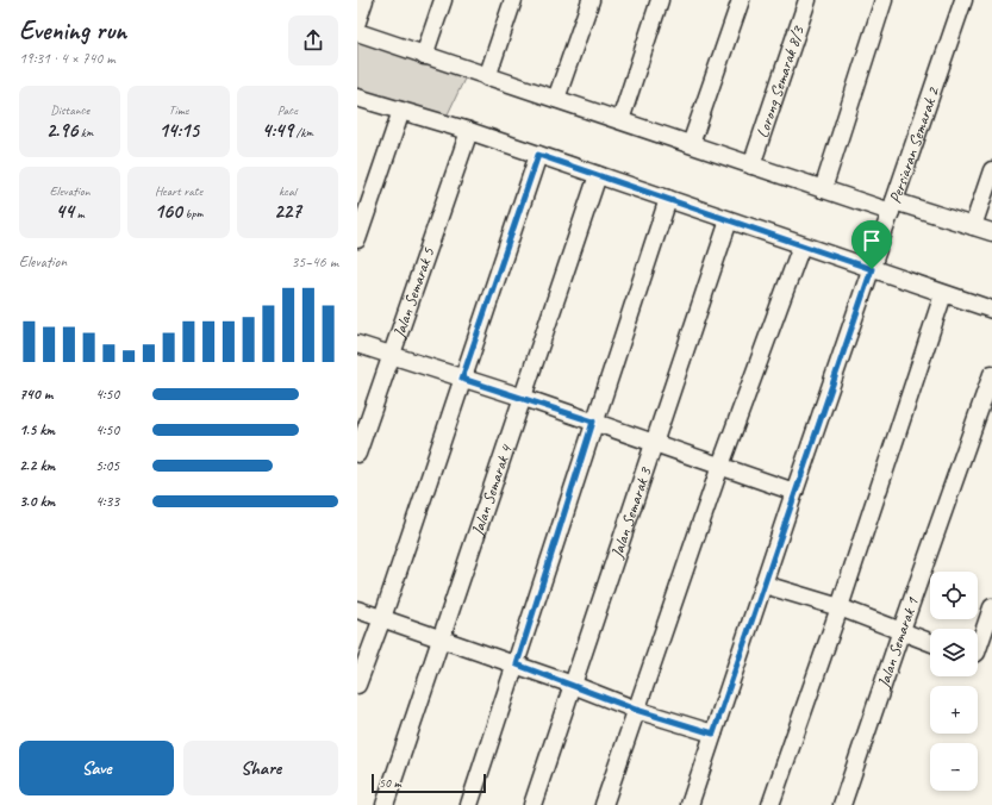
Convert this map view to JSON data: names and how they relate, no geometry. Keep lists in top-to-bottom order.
{
  "streets": {
    "street": [
      "Lorong Semarak 8/3",
      "Persiaran Semarak 2",
      "Jalan Semarak 5",
      "Jalan Semarak 4",
      "Jalan Semarak 3",
      "Jalan Semarak 1"
    ]
  },
  "scale_bar": "50 m",
  "page": {
    "heading": ["Evening run", "19:31 · 4 × 740 m"],
    "stats": [
      ["Distance", "2.96 km"],
      ["Time", "14:15"],
      ["Pace", "4:49 /km"],
      ["Elevation", "44 m"],
      ["Heart rate", "160 bpm"],
      ["kcal", "227"]
    ],
    "chart": ["Elevation", "35–46 m"],
    "list": [
      {
        "name": "740 m",
        "note": "4:50"
      },
      {
        "name": "1.5 km",
        "note": "4:50"
      },
      {
        "name": "2.2 km",
        "note": "5:05"
      },
      {
        "name": "3.0 km",
        "note": "4:33"
      }
    ],
    "map_buttons": ["+", "−"],
    "buttons": ["Save", "Share"],
    "scale": "50 m"
  }
}
